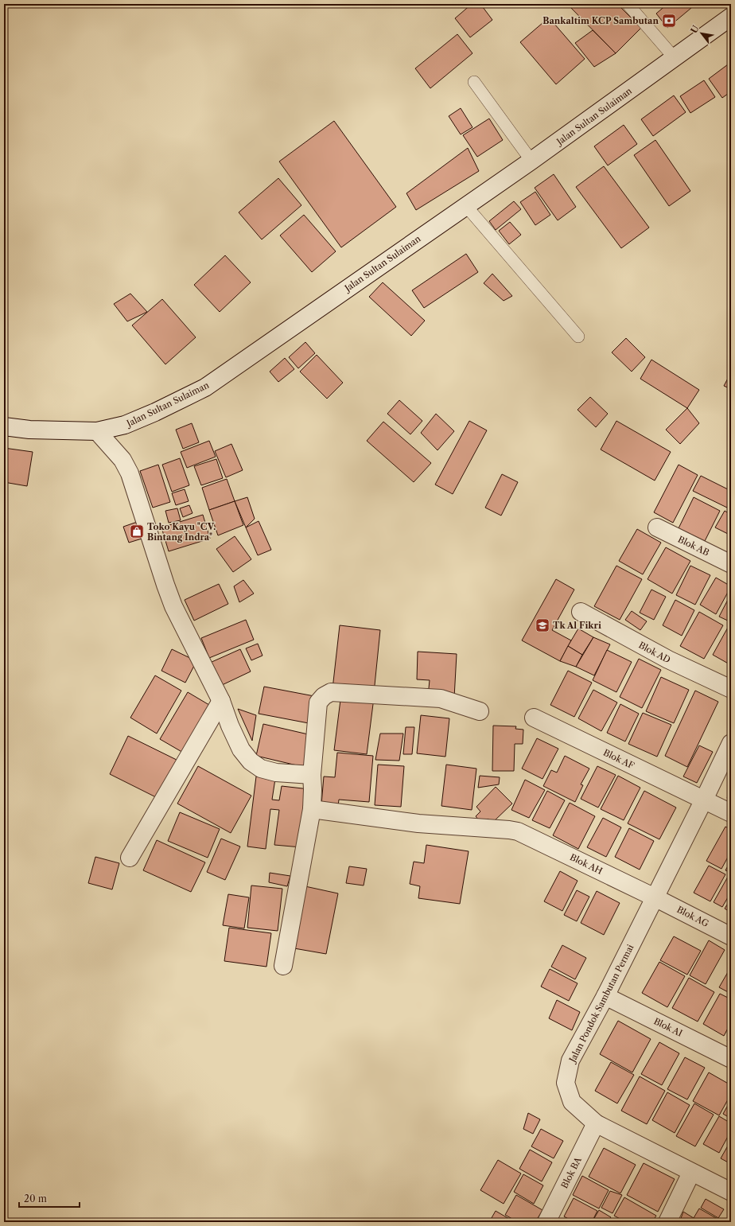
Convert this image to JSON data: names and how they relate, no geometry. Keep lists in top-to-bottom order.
{
  "streets": {
    "street": [
      "Jalan Sultan Sulaiman",
      "Blok AB",
      "Blok AD",
      "Blok AF",
      "Blok AH",
      "Blok AG",
      "Jalan Pondok Sambutan Permai",
      "Blok AI",
      "Blok BA"
    ]
  },
  "crossings": [
    ["Blok AF", "Jalan Pondok Sambutan Permai"],
    ["Blok AH", "Blok AG"],
    ["Blok AH", "Jalan Pondok Sambutan Permai"],
    ["Blok AG", "Jalan Pondok Sambutan Permai"],
    ["Jalan Pondok Sambutan Permai", "Blok AI"],
    ["Jalan Pondok Sambutan Permai", "Blok BA"]
  ],
  "places": {
    "bank": ["Bankaltim KCP Sambutan"],
    "shop": ["Toko Kayu \"CV. Bintang Indra\""],
    "school or university": ["Tk Al Fikri"]
  },
  "scale_bar": "20 m",
  "north": "top left"
}
